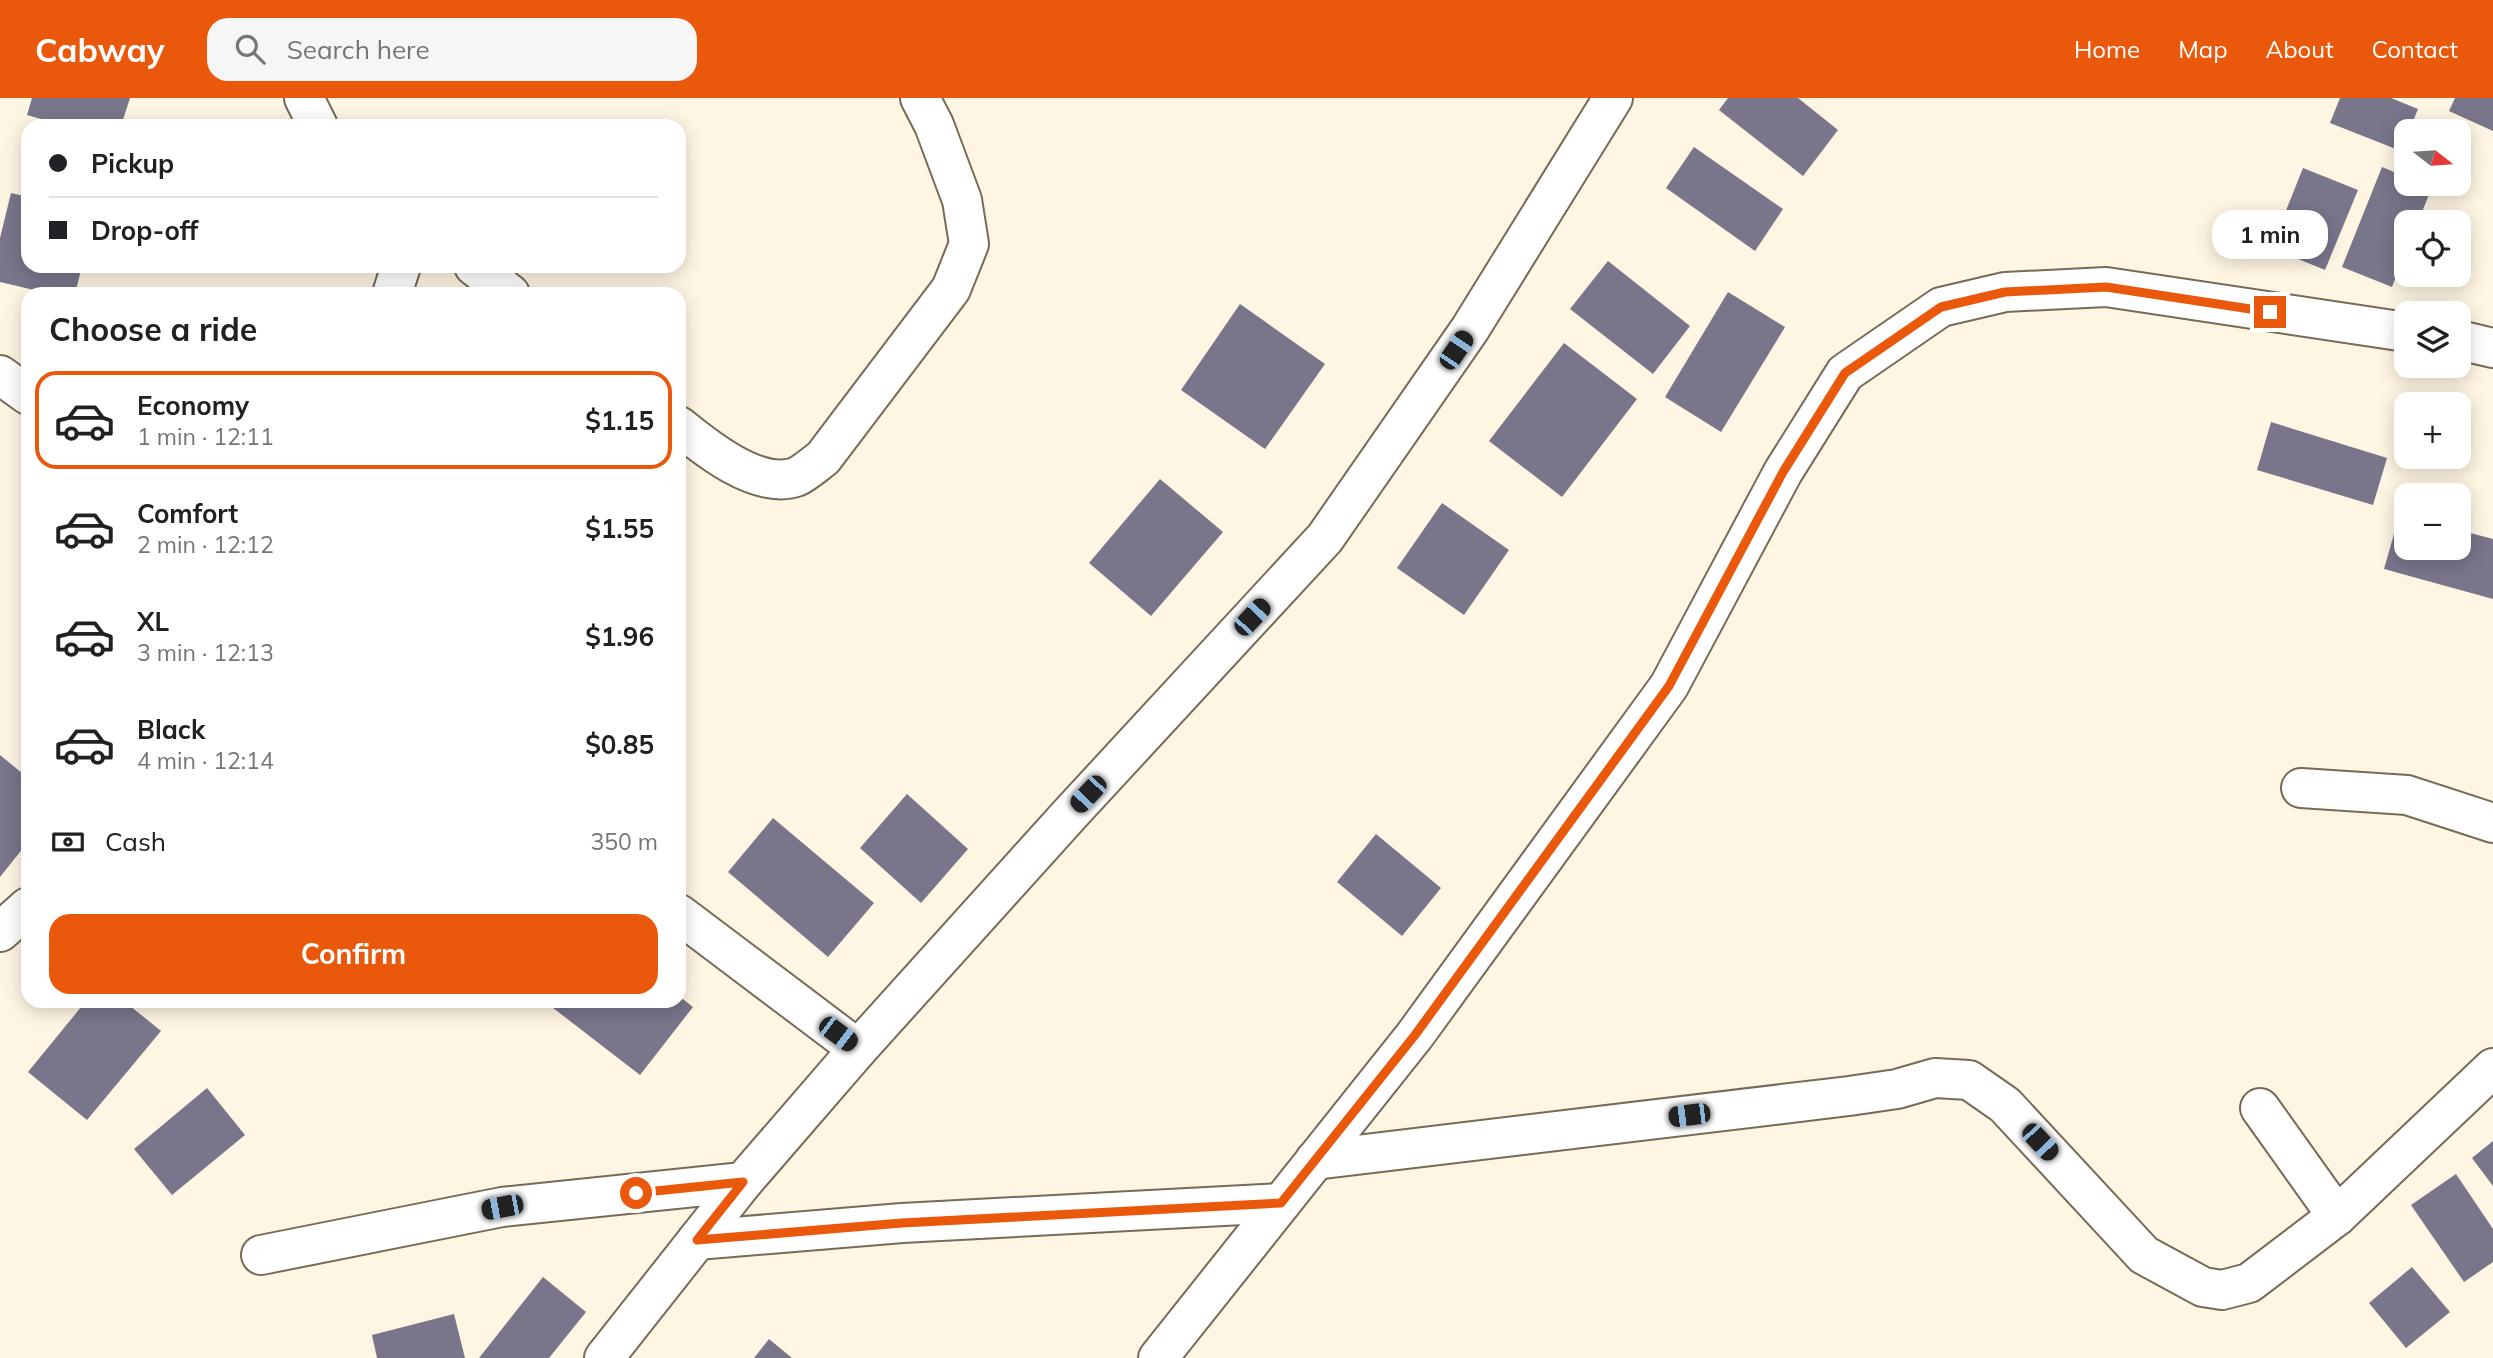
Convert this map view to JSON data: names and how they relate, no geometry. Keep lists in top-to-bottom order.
{
  "north": "right",
  "page": {
    "header": "Cabway",
    "search": "Search here",
    "nav": [
      "Home",
      "Map",
      "About",
      "Contact"
    ],
    "map_buttons": ["+", "−"],
    "banner": ["Pickup", "Drop-off"],
    "bubble": "1 min",
    "heading": "Choose a ride",
    "list": [
      {
        "name": "Economy",
        "note": "1 min · 12:11",
        "value": "$1.15"
      },
      {
        "name": "Comfort",
        "note": "2 min · 12:12",
        "value": "$1.55"
      },
      {
        "name": "XL",
        "note": "3 min · 12:13",
        "value": "$1.96"
      },
      {
        "name": "Black",
        "note": "4 min · 12:14",
        "value": "$0.85"
      }
    ],
    "pay": ["Cash", "350 m"],
    "buttons": "Confirm"
  }
}
